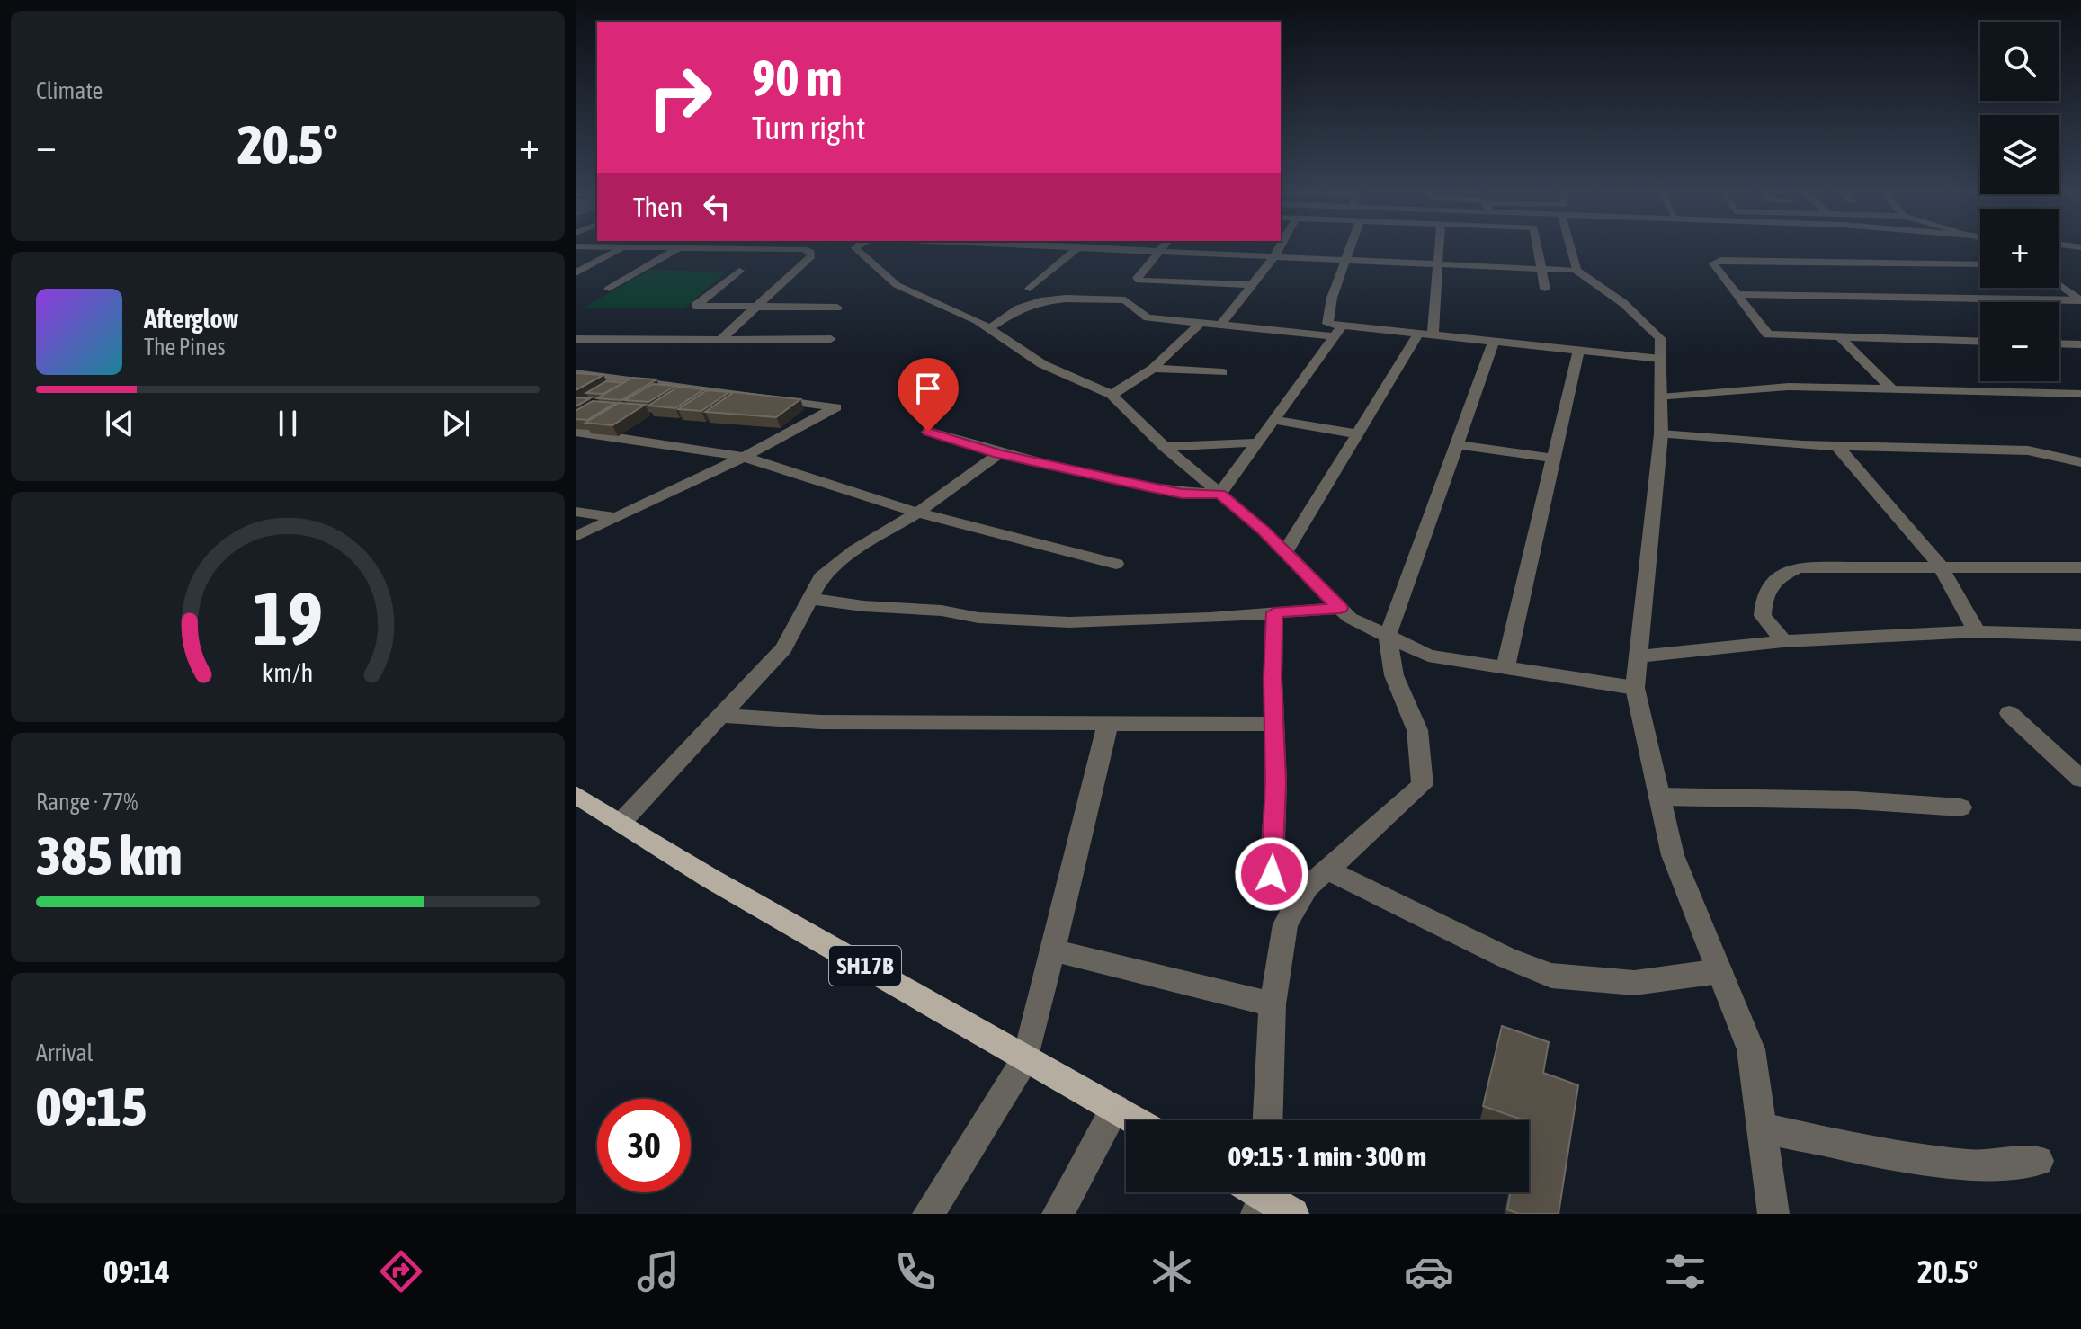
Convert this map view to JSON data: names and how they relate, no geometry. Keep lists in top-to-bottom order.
{
  "streets": {
    "main road": ["SH17B"]
  },
  "page": {
    "tile": [
      "Climate",
      ["Range · 77%", "385 km"],
      ["Arrival", "09:15"]
    ],
    "map_buttons": ["+", "−"],
    "turn": ["90 m", "Turn right"],
    "heat": ["−", "20.5°", "+"],
    "then": "Then",
    "song": ["Afterglow", "The Pines"],
    "limit": "30",
    "trip": "09:15 · 1 min · 300 m",
    "tabs": ["09:14", "20.5°"],
    "gauge": ["19", "km/h"]
  }
}
